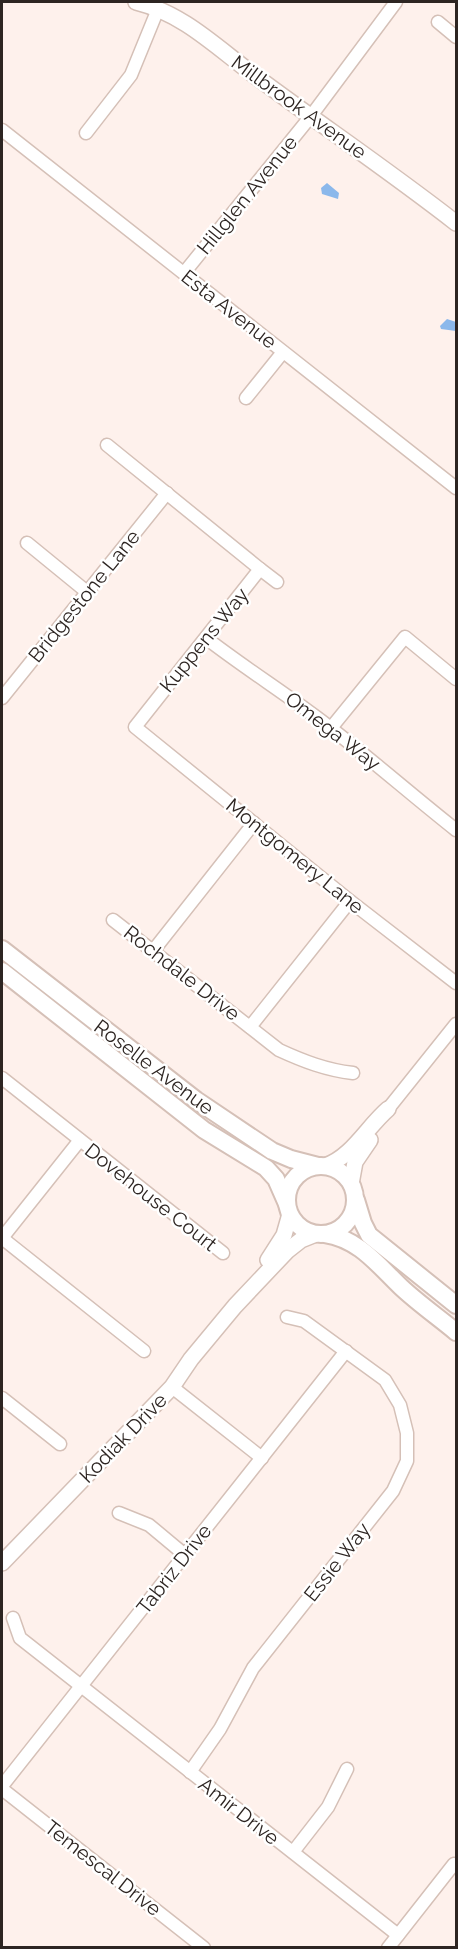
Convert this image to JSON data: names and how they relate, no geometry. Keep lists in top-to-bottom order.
{
  "streets": {
    "main road": ["Roselle Avenue"],
    "street": [
      "Millbrook Avenue",
      "Hillglen Avenue",
      "Esta Avenue",
      "Bridgestone Lane",
      "Kuppens Way",
      "Omega Way",
      "Montgomery Lane",
      "Rochdale Drive",
      "Dovehouse Court",
      "Kodiak Drive",
      "Essie Way",
      "Tabriz Drive",
      "Amir Drive",
      "Temescal Drive"
    ]
  },
  "crossings": [
    ["Millbrook Avenue", "Hillglen Avenue"],
    ["Hillglen Avenue", "Esta Avenue"],
    ["Kuppens Way", "Omega Way"],
    ["Kuppens Way", "Montgomery Lane"],
    ["Roselle Avenue", "Kodiak Drive"],
    ["Essie Way", "Tabriz Drive"],
    ["Essie Way", "Amir Drive"],
    ["Tabriz Drive", "Amir Drive"],
    ["Tabriz Drive", "Temescal Drive"]
  ]
}
